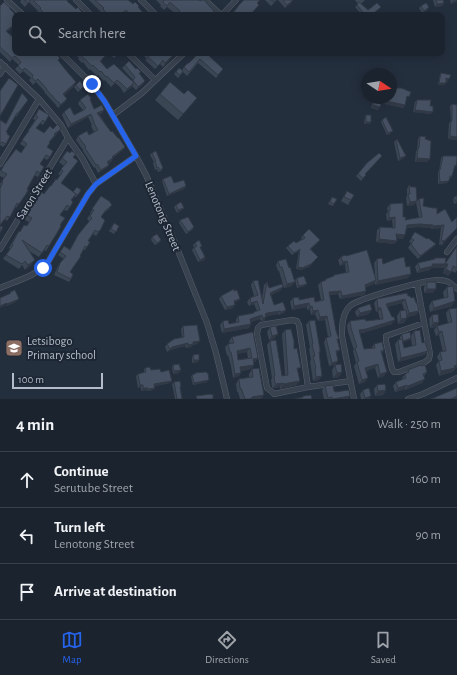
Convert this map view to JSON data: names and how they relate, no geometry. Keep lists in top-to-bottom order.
{
  "streets": {
    "street": ["Saron Street", "Lenotong Street"]
  },
  "places": {
    "school or university": ["Letsibogo Primary school"]
  },
  "scale_bar": "100 m",
  "north": "right",
  "page": {
    "search": "Search here",
    "scale": "100 m",
    "heading": ["4 min", "Walk · 250 m"],
    "list": [
      ["Continue", "Serutube Street", "160 m"],
      ["Turn left", "Lenotong Street", "90 m"],
      "Arrive at destination"
    ],
    "nav": ["Map", "Directions", "Saved"]
  }
}
